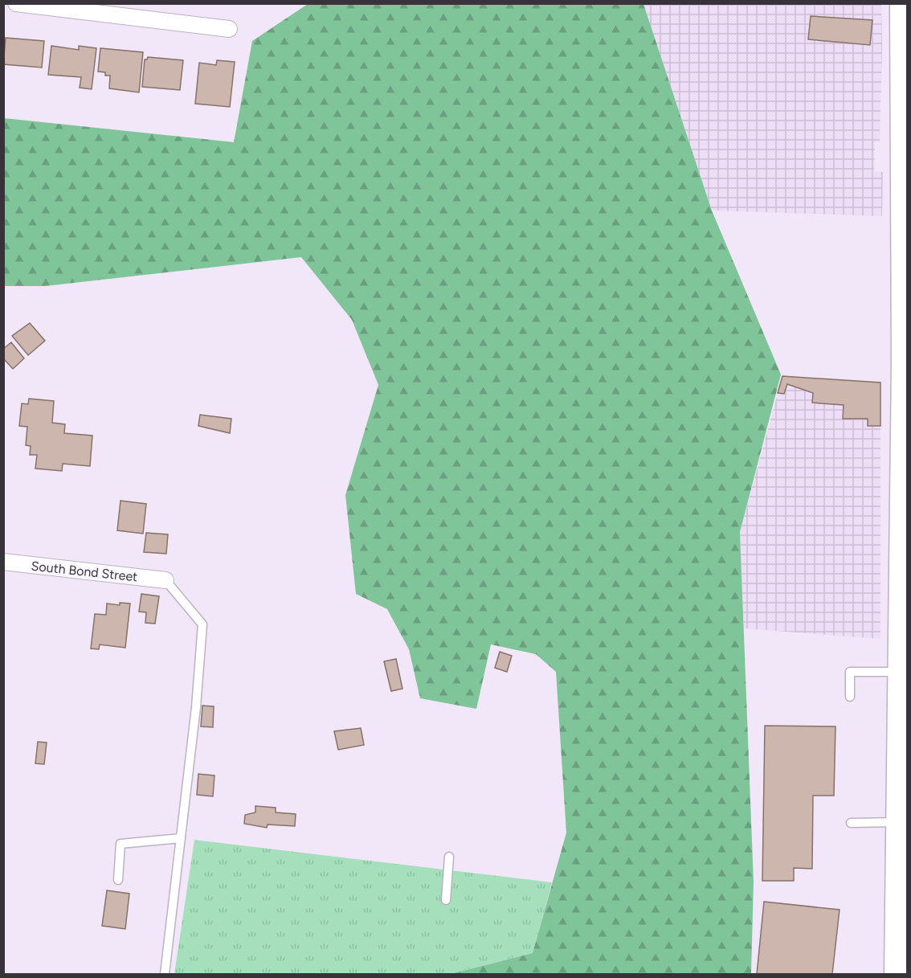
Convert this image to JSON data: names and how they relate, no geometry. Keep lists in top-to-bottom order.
{
  "streets": {
    "street": ["South Bond Street"]
  }
}
